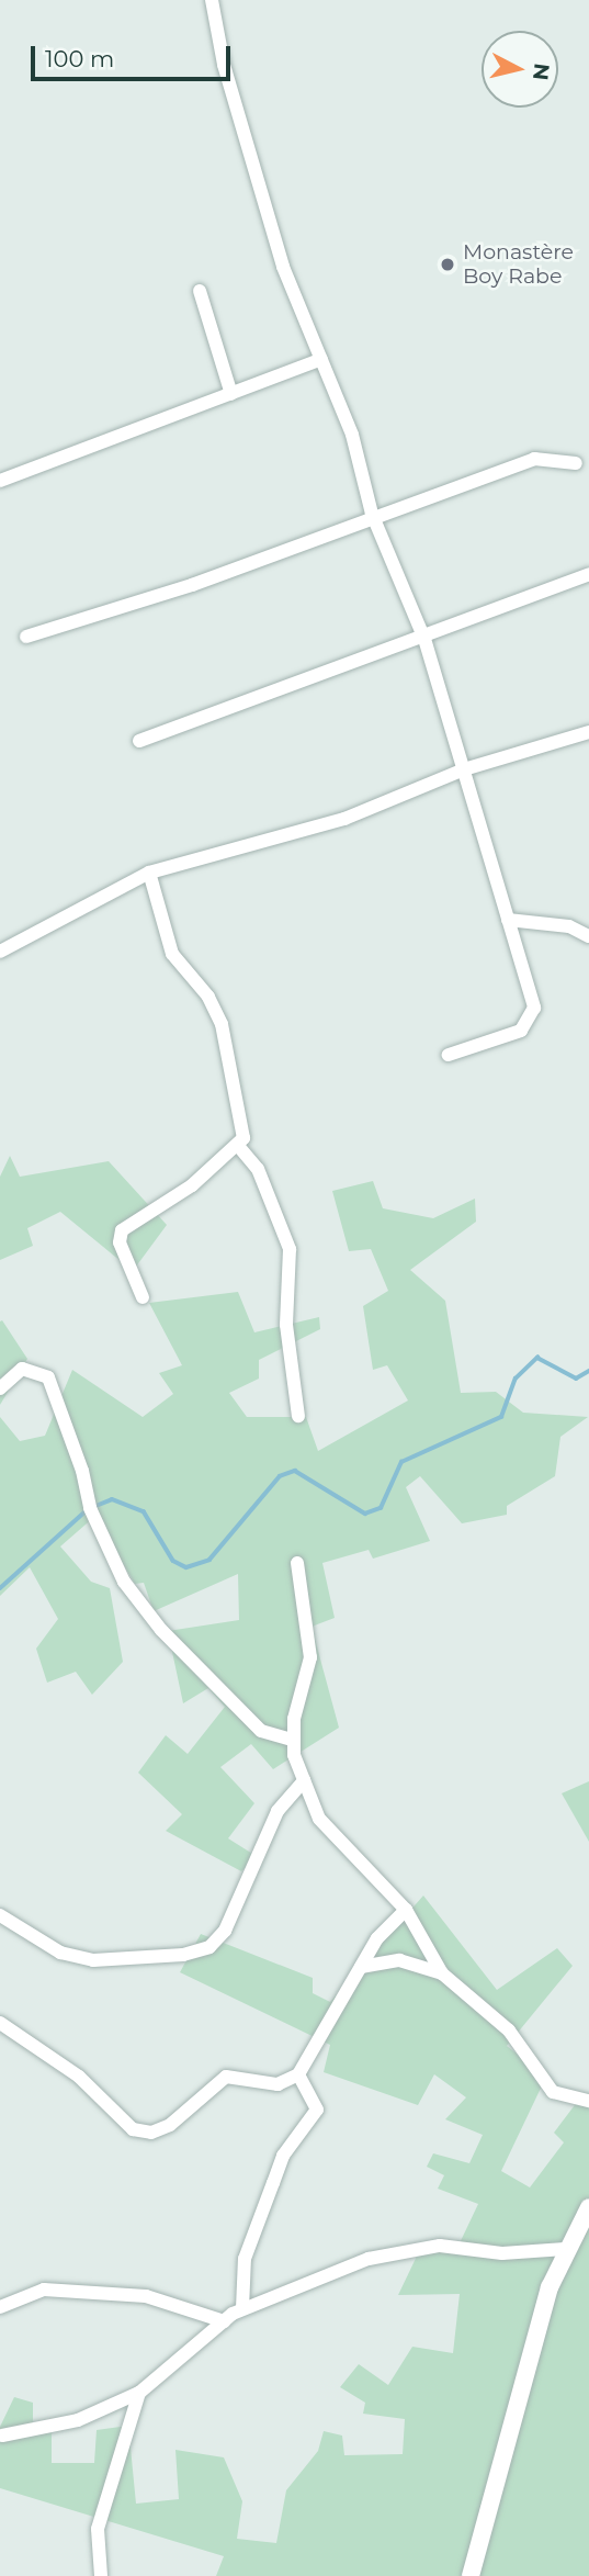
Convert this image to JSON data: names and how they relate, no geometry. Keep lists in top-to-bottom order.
{
  "places": ["Monastère Boy Rabe"],
  "scale_bar": "100 m",
  "north": "right"
}
